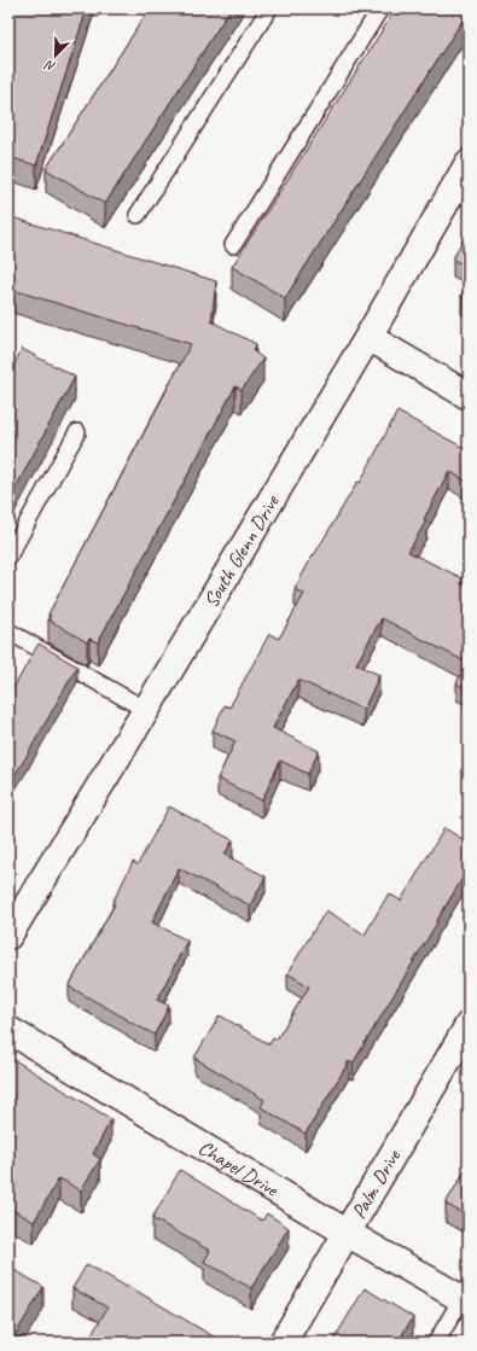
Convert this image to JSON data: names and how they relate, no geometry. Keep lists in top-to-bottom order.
{
  "streets": {
    "street": ["South Glenn Drive", "Chapel Drive", "Palm Drive"]
  },
  "crossings": [
    ["Chapel Drive", "Palm Drive"]
  ],
  "north": "bottom left"
}
